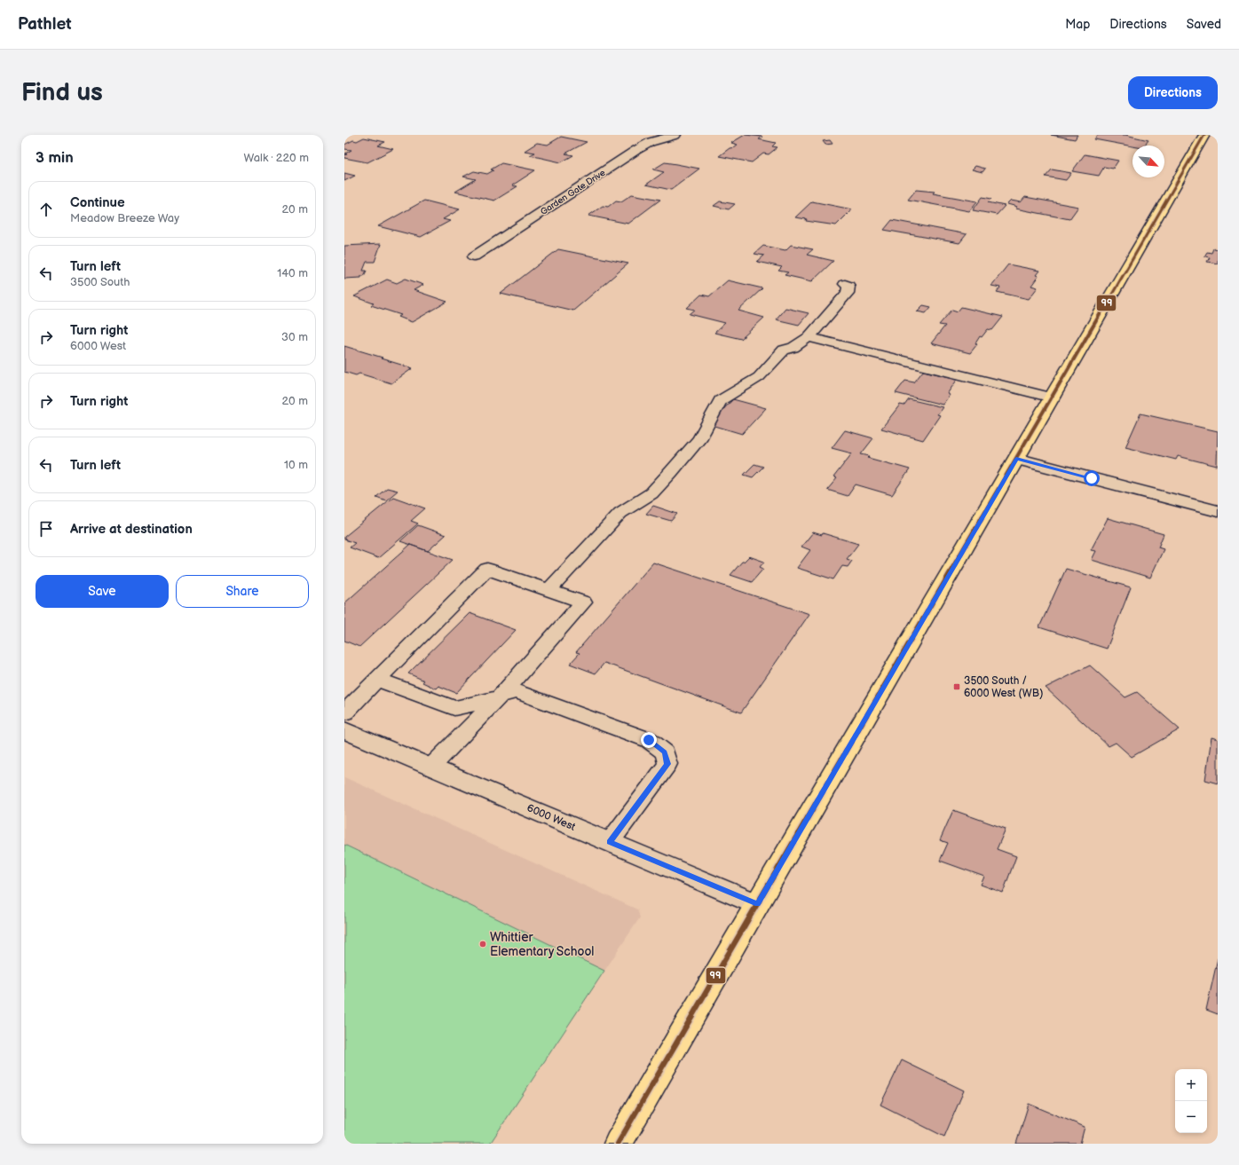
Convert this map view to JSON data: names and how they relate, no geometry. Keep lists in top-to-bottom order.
{
  "streets": {
    "street": ["Garden Gate Drive", "6000 West"]
  },
  "places": {
    "transit": ["3500 South / 6000 West (WB)"],
    "other": ["Whittier Elementary School"]
  },
  "lines": ["transit line 99"],
  "north": "bottom right",
  "page": {
    "header": "Pathlet",
    "nav": ["Map", "Directions", "Saved"],
    "buttons": [
      "Directions",
      ["Save", "Share"]
    ],
    "title": "Find us",
    "heading": ["3 min", "Walk · 220 m"],
    "list": [
      ["Continue", "Meadow Breeze Way", "20 m"],
      ["Turn left", "3500 South", "140 m"],
      ["Turn right", "6000 West", "30 m"],
      ["Turn right", "20 m"],
      ["Turn left", "10 m"],
      "Arrive at destination"
    ],
    "map_buttons": ["+", "−"]
  }
}
